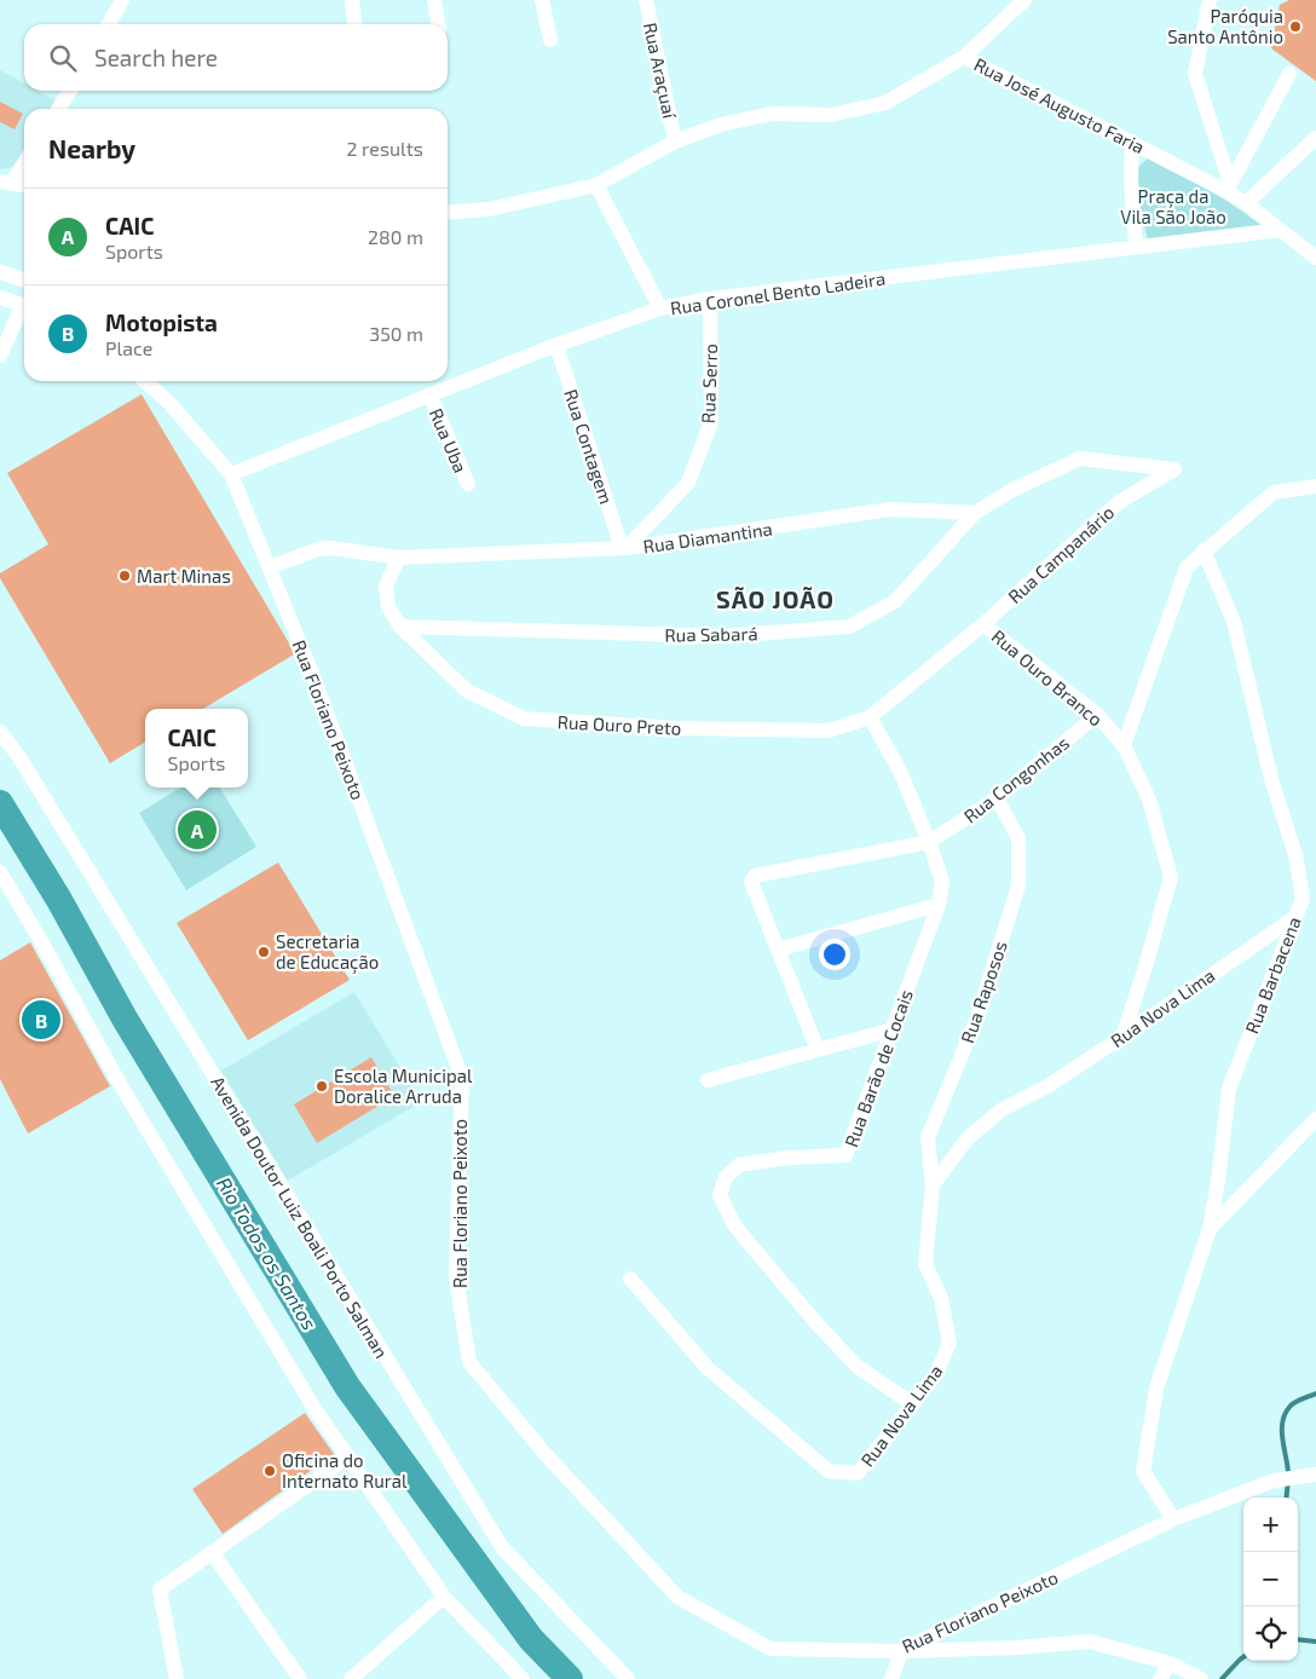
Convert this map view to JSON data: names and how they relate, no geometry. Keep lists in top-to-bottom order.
{
  "streets": {
    "street": [
      "Rua Araçuaí",
      "Rua José Augusto Faria",
      "Rua Coronel Bento Ladeira",
      "Rua Serro",
      "Rua Uba",
      "Rua Contagem",
      "Rua Diamantina",
      "Rua Campanário",
      "Rua Sabará",
      "Rua Ouro Branco",
      "Rua Floriano Peixoto",
      "Rua Ouro Preto",
      "Rua Congonhas",
      "Rua Barbacena",
      "Rua Raposos",
      "Rua Nova Lima",
      "Rua Barão de Cocais",
      "Avenida Doutor Luiz Boali Porto Salman"
    ]
  },
  "crossings": [
    ["Rua Araçuaí", "Rua José Augusto Faria"],
    ["Rua José Augusto Faria", "Rua Coronel Bento Ladeira"],
    ["Rua Coronel Bento Ladeira", "Rua Serro"],
    ["Rua Coronel Bento Ladeira", "Rua Uba"],
    ["Rua Coronel Bento Ladeira", "Rua Contagem"],
    ["Rua Coronel Bento Ladeira", "Rua Floriano Peixoto"],
    ["Rua Serro", "Rua Contagem"],
    ["Rua Serro", "Rua Diamantina"],
    ["Rua Contagem", "Rua Diamantina"],
    ["Rua Diamantina", "Rua Sabará"],
    ["Rua Diamantina", "Rua Floriano Peixoto"],
    ["Rua Campanário", "Rua Sabará"],
    ["Rua Campanário", "Rua Ouro Branco"],
    ["Rua Campanário", "Rua Ouro Preto"],
    ["Rua Campanário", "Rua Barão de Cocais"],
    ["Rua Sabará", "Rua Ouro Preto"],
    ["Rua Ouro Branco", "Rua Congonhas"],
    ["Rua Ouro Branco", "Rua Nova Lima"],
    ["Rua Floriano Peixoto", "Rua Barbacena"],
    ["Rua Ouro Preto", "Rua Barão de Cocais"],
    ["Rua Congonhas", "Rua Raposos"],
    ["Rua Congonhas", "Rua Barão de Cocais"],
    ["Rua Barbacena", "Rua Nova Lima"],
    ["Rua Raposos", "Rua Nova Lima"],
    ["Rua Nova Lima", "Rua Barão de Cocais"]
  ],
  "districts": ["SÃO JOÃO"],
  "water": ["Rio Todos os Santos"],
  "parks": ["Praça da Vila São João"],
  "places": [
    "Paróquia Santo Antônio",
    "Mart Minas",
    "Secretaria de Educação",
    "Escola Municipal Doralice Arruda",
    "Oficina do Internato Rural"
  ],
  "page": {
    "search": "Search here",
    "heading": ["Nearby", "2 results"],
    "list": [
      {
        "mark": "A",
        "name": "CAIC",
        "note": "Sports",
        "value": "280 m"
      },
      {
        "mark": "B",
        "name": "Motopista",
        "note": "Place",
        "value": "350 m"
      }
    ],
    "popup": ["CAIC", "Sports"],
    "pins": ["A", "B"],
    "map_buttons": ["+", "−"]
  }
}
